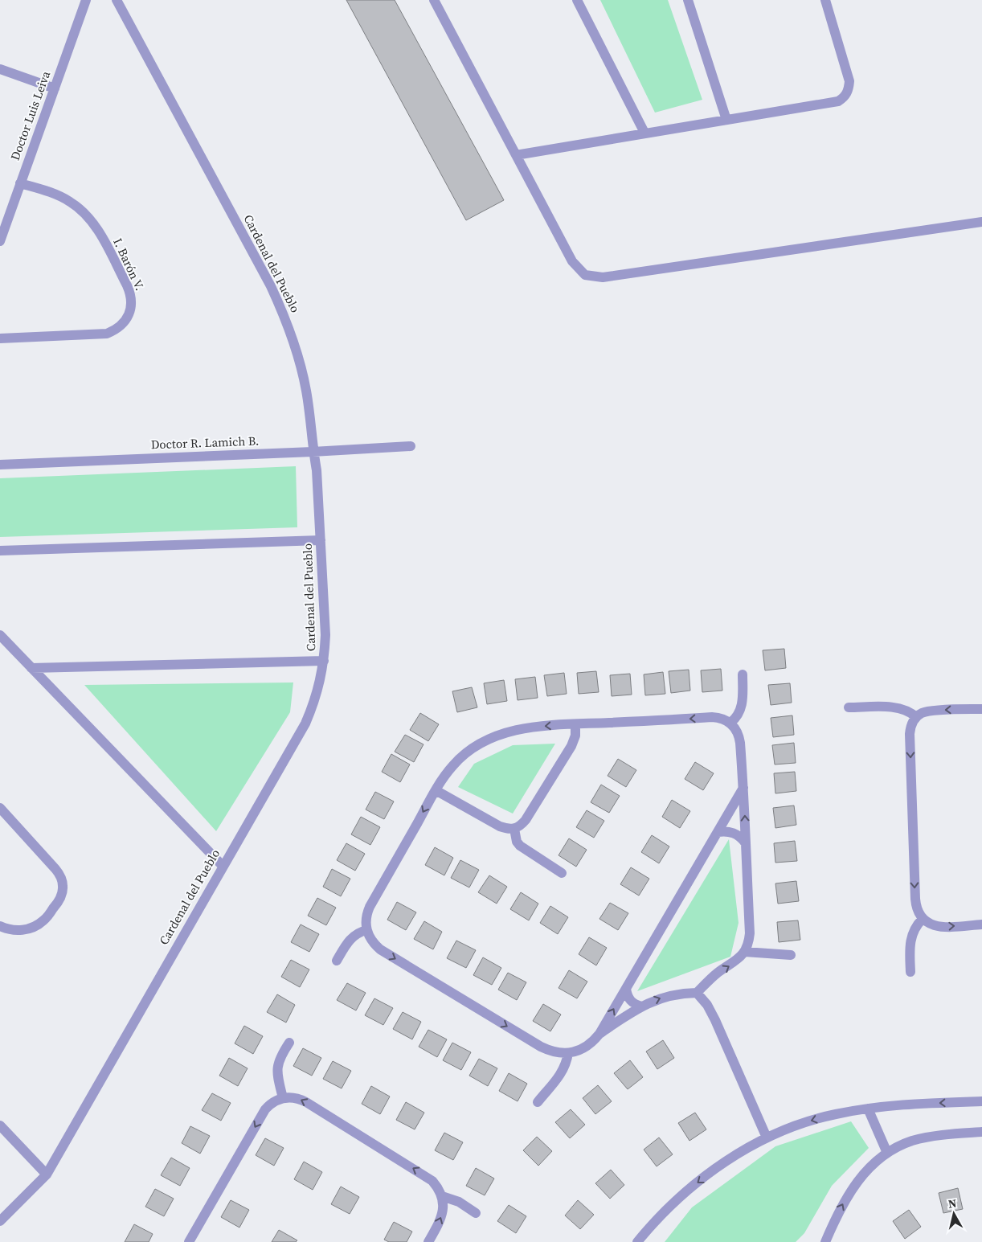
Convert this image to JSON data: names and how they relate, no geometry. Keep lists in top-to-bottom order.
{
  "streets": {
    "street": [
      "Doctor Luis Leiva",
      "Cardenal del Pueblo",
      "I. Barón V.",
      "Doctor R. Lamich B."
    ]
  },
  "crossings": [
    ["Doctor Luis Leiva", "I. Barón V."],
    ["Cardenal del Pueblo", "Doctor R. Lamich B."]
  ],
  "north": "top"
}
